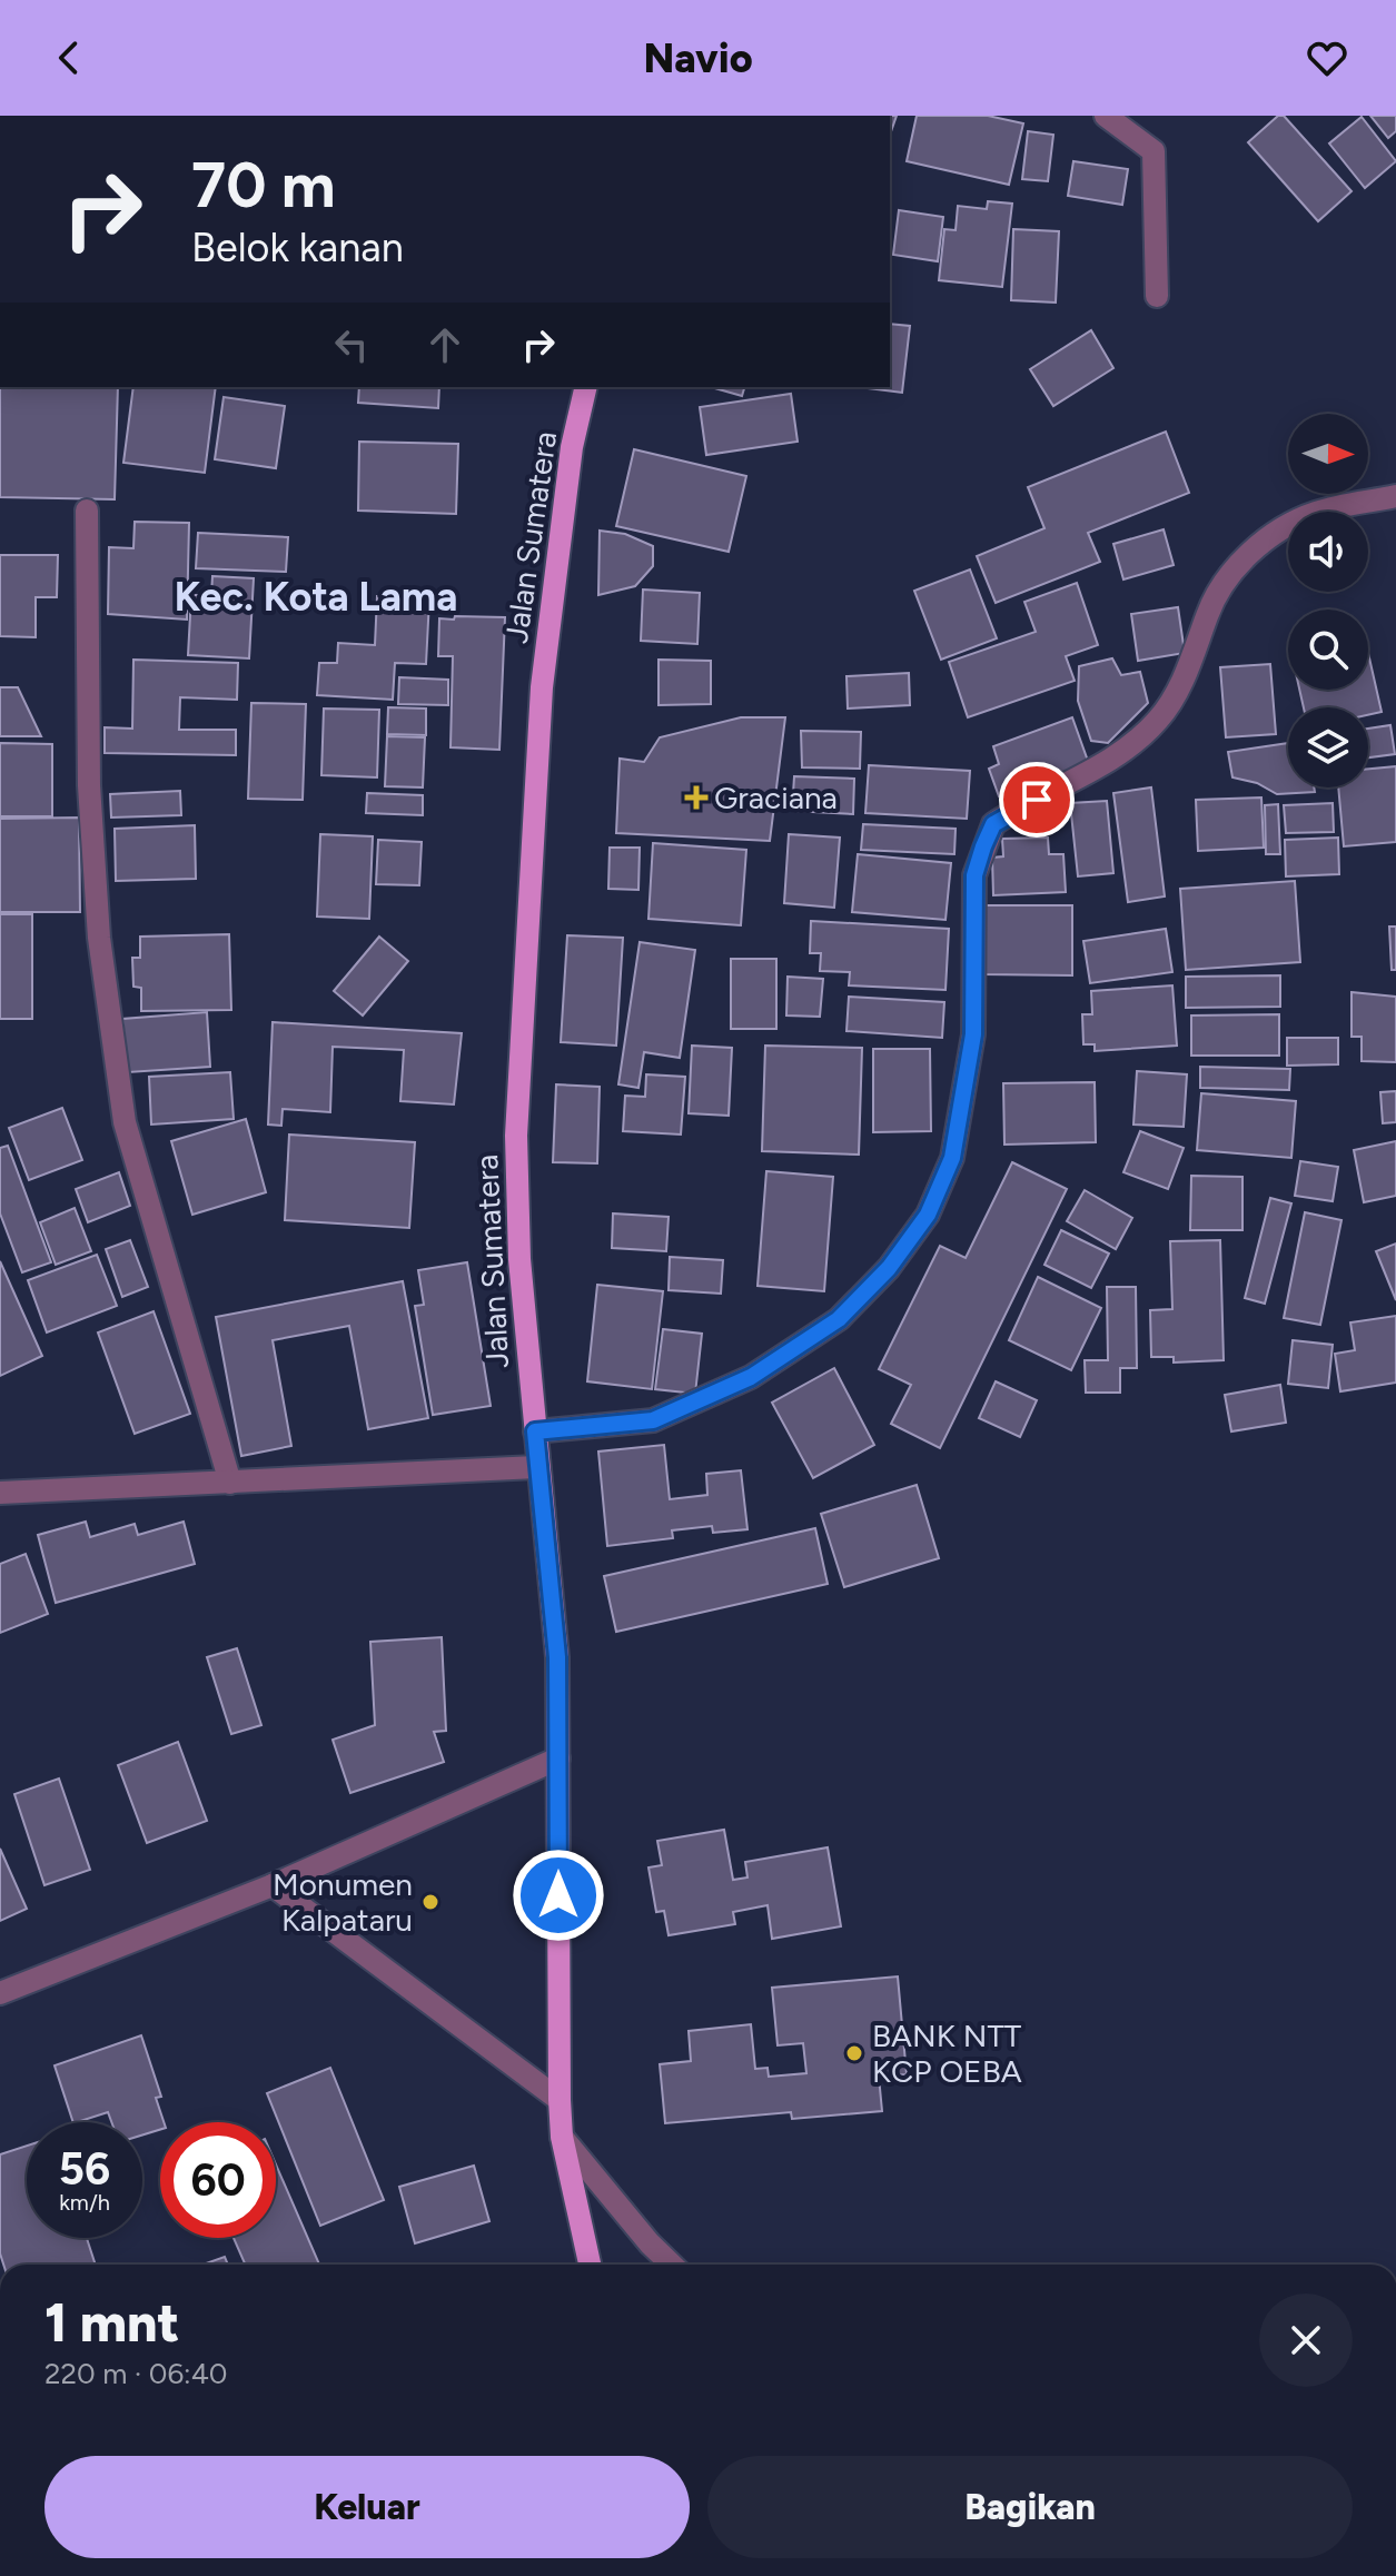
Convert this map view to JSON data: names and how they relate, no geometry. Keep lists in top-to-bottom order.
{
  "streets": {
    "main road": ["Jalan Sumatera"]
  },
  "districts": ["Kec. Kota Lama"],
  "places": {
    "health": ["Graciana"],
    "other": ["Monumen Kalpataru", "BANK NTT KCP OEBA"]
  },
  "north": "right",
  "page": {
    "header": "Navio",
    "turn": ["70 m", "Belok kanan"],
    "speed": "56 km/h",
    "limit": "60",
    "heading": ["1 mnt", "220 m · 06:40"],
    "buttons": ["Keluar", "Bagikan"]
  }
}
